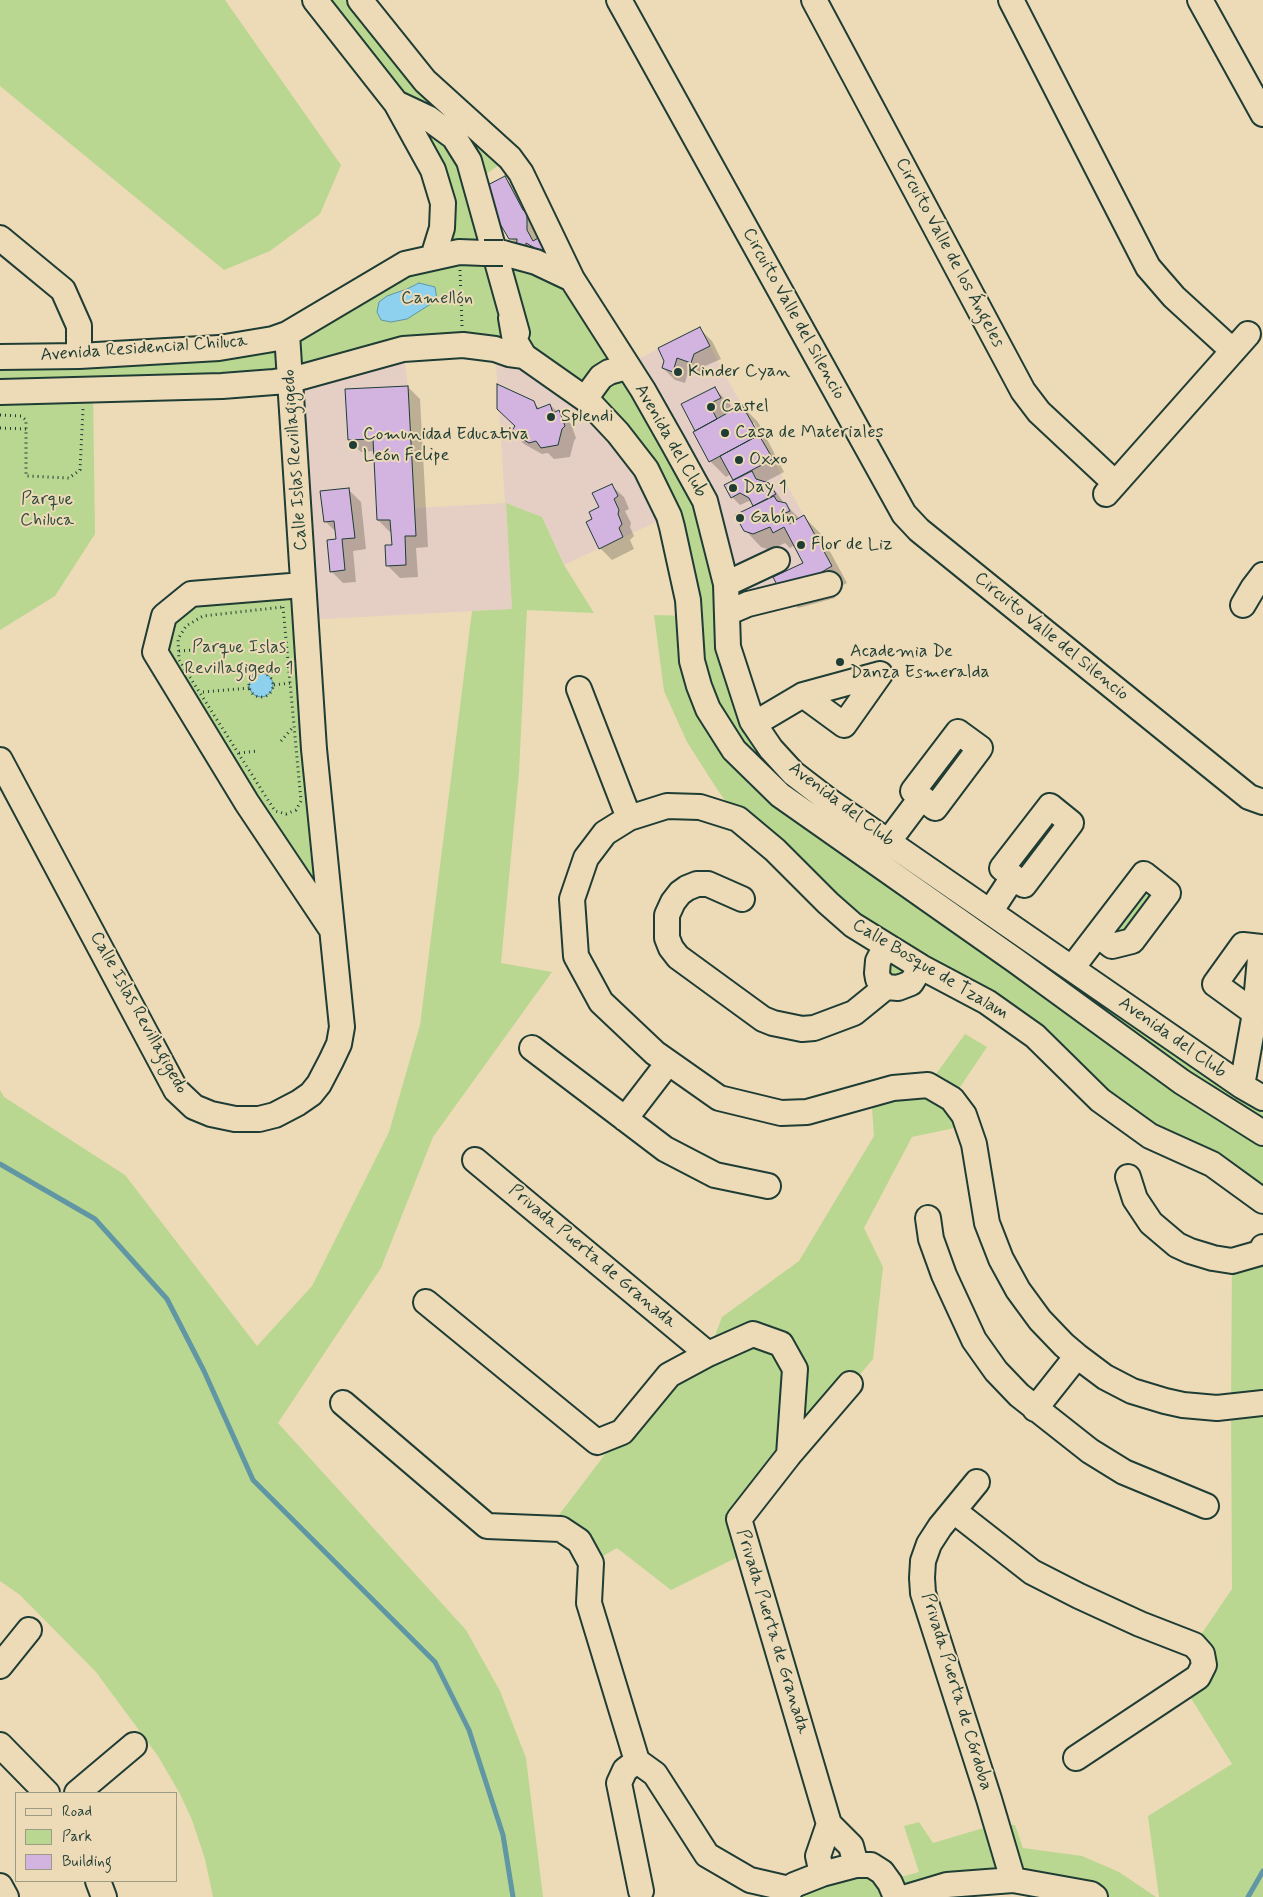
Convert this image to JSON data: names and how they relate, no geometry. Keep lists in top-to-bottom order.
{
  "streets": {
    "street": [
      "Circuito Valle de los Ángeles",
      "Circuito Valle del Silencio",
      "Avenida Residencial Chiluca",
      "Avenida del Club",
      "Calle Islas Revillagigedo",
      "Calle Bosque de Tzalam",
      "Privada Puerta de Granada",
      "Privada Puerta de Córdoba"
    ]
  },
  "crossings": [
    ["Avenida Residencial Chiluca", "Avenida del Club"],
    ["Avenida Residencial Chiluca", "Calle Islas Revillagigedo"]
  ],
  "parks": ["Camellón", "Parque Chiluca", "Parque Islas Revillagigedo 1"],
  "places": [
    "Kinder Cyan",
    "Castel",
    "Splendi",
    "Casa de Materiales",
    "Comunidad Educativa León Felipe",
    "Oxxo",
    "Day 1",
    "Gabín",
    "Flor de Liz",
    "Academia De Danza Esmeralda"
  ],
  "legend": ["Road", "Park", "Building"]
}
